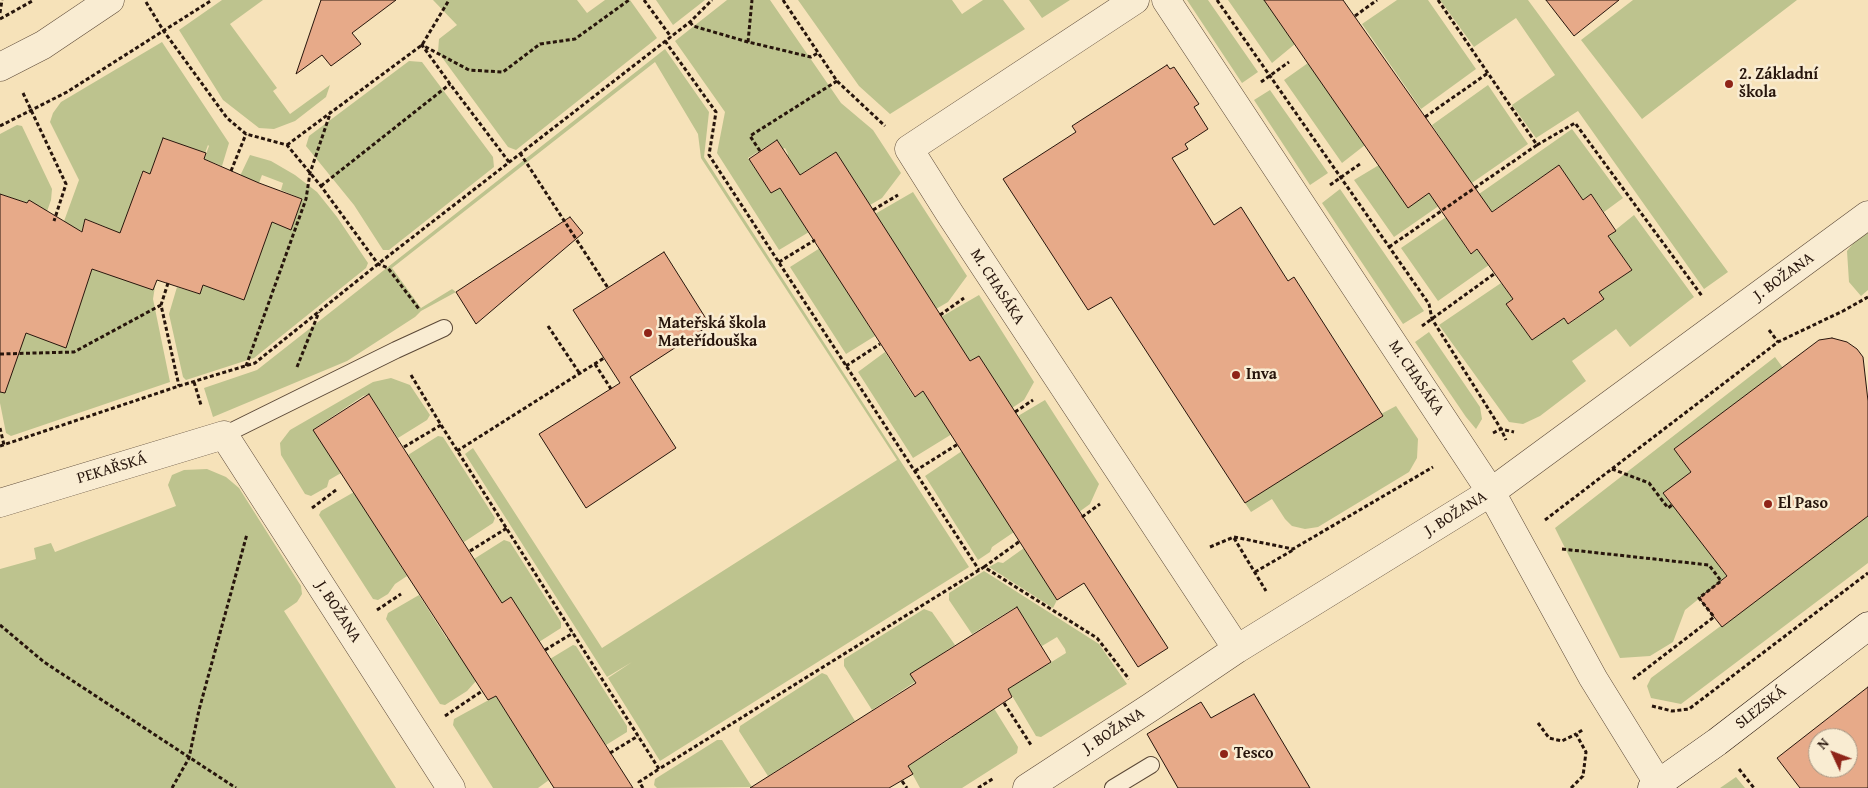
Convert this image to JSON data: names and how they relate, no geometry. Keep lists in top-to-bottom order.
{
  "streets": {
    "street": [
      "J. BOŽANA",
      "M. CHASÁKA",
      "PEKAŘSKÁ",
      "SLEZSKÁ"
    ]
  },
  "crossings": [
    ["J. BOŽANA", "M. CHASÁKA"],
    ["J. BOŽANA", "PEKAŘSKÁ"],
    ["M. CHASÁKA", "SLEZSKÁ"]
  ],
  "places": [
    "2. Základní škola",
    "Mateřská škola Mateřídouška",
    "Inva",
    "El Paso",
    "Tesco"
  ],
  "north": "top left"
}
